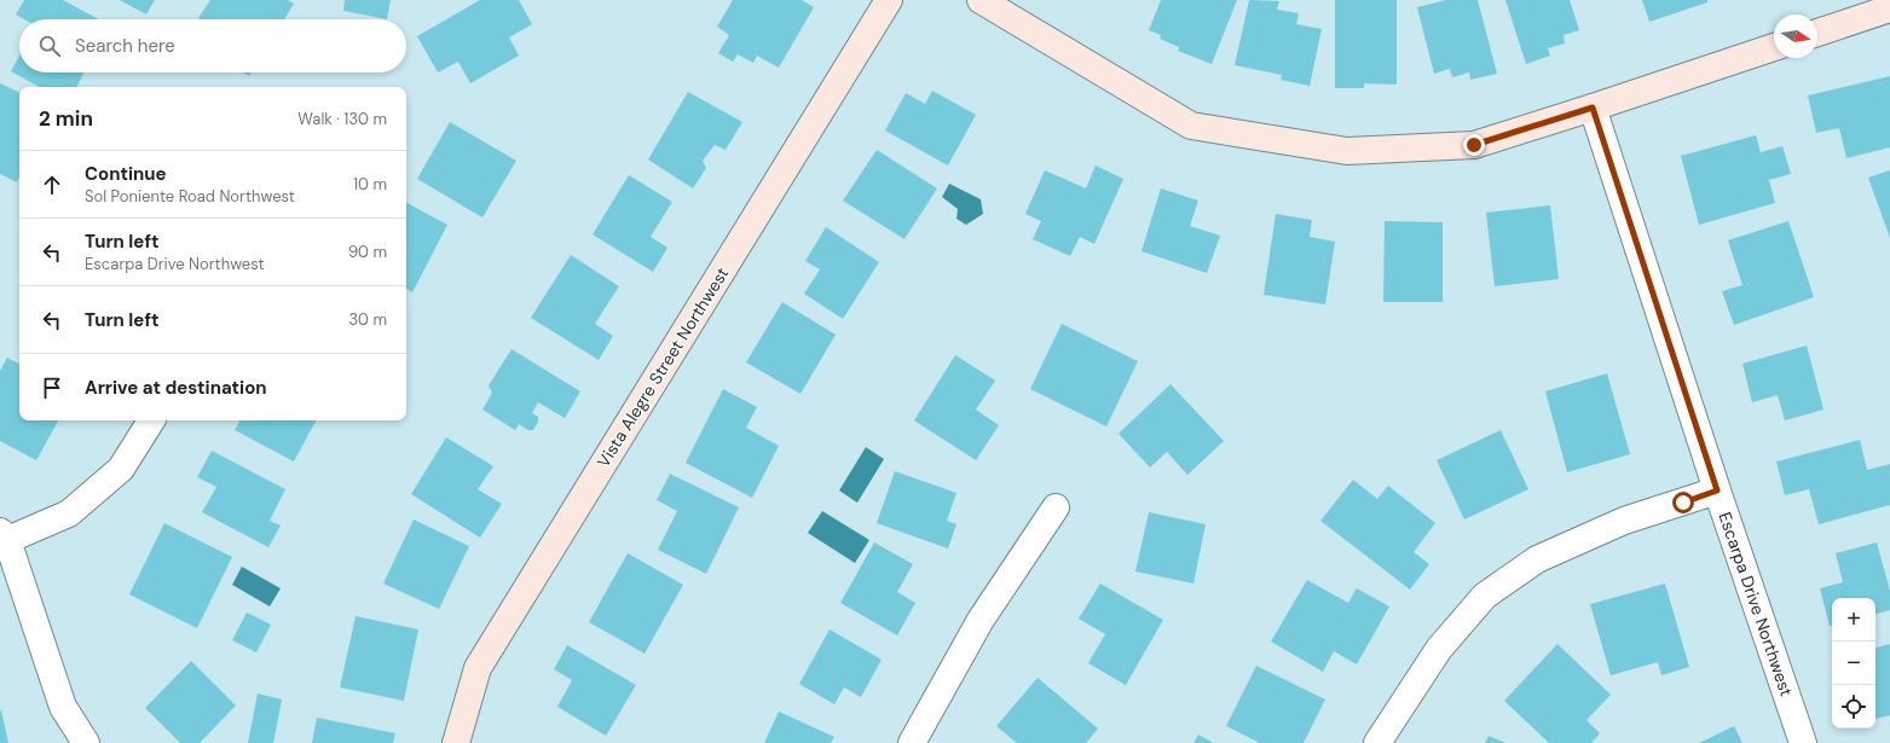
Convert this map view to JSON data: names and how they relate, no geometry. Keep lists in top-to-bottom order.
{
  "streets": {
    "street": ["Vista Alegre Street Northwest", "Escarpa Drive Northwest"]
  },
  "north": "right",
  "page": {
    "search": "Search here",
    "heading": ["2 min", "Walk · 130 m"],
    "list": [
      ["Continue", "Sol Poniente Road Northwest", "10 m"],
      ["Turn left", "Escarpa Drive Northwest", "90 m"],
      ["Turn left", "30 m"],
      "Arrive at destination"
    ],
    "map_buttons": ["+", "−"]
  }
}
